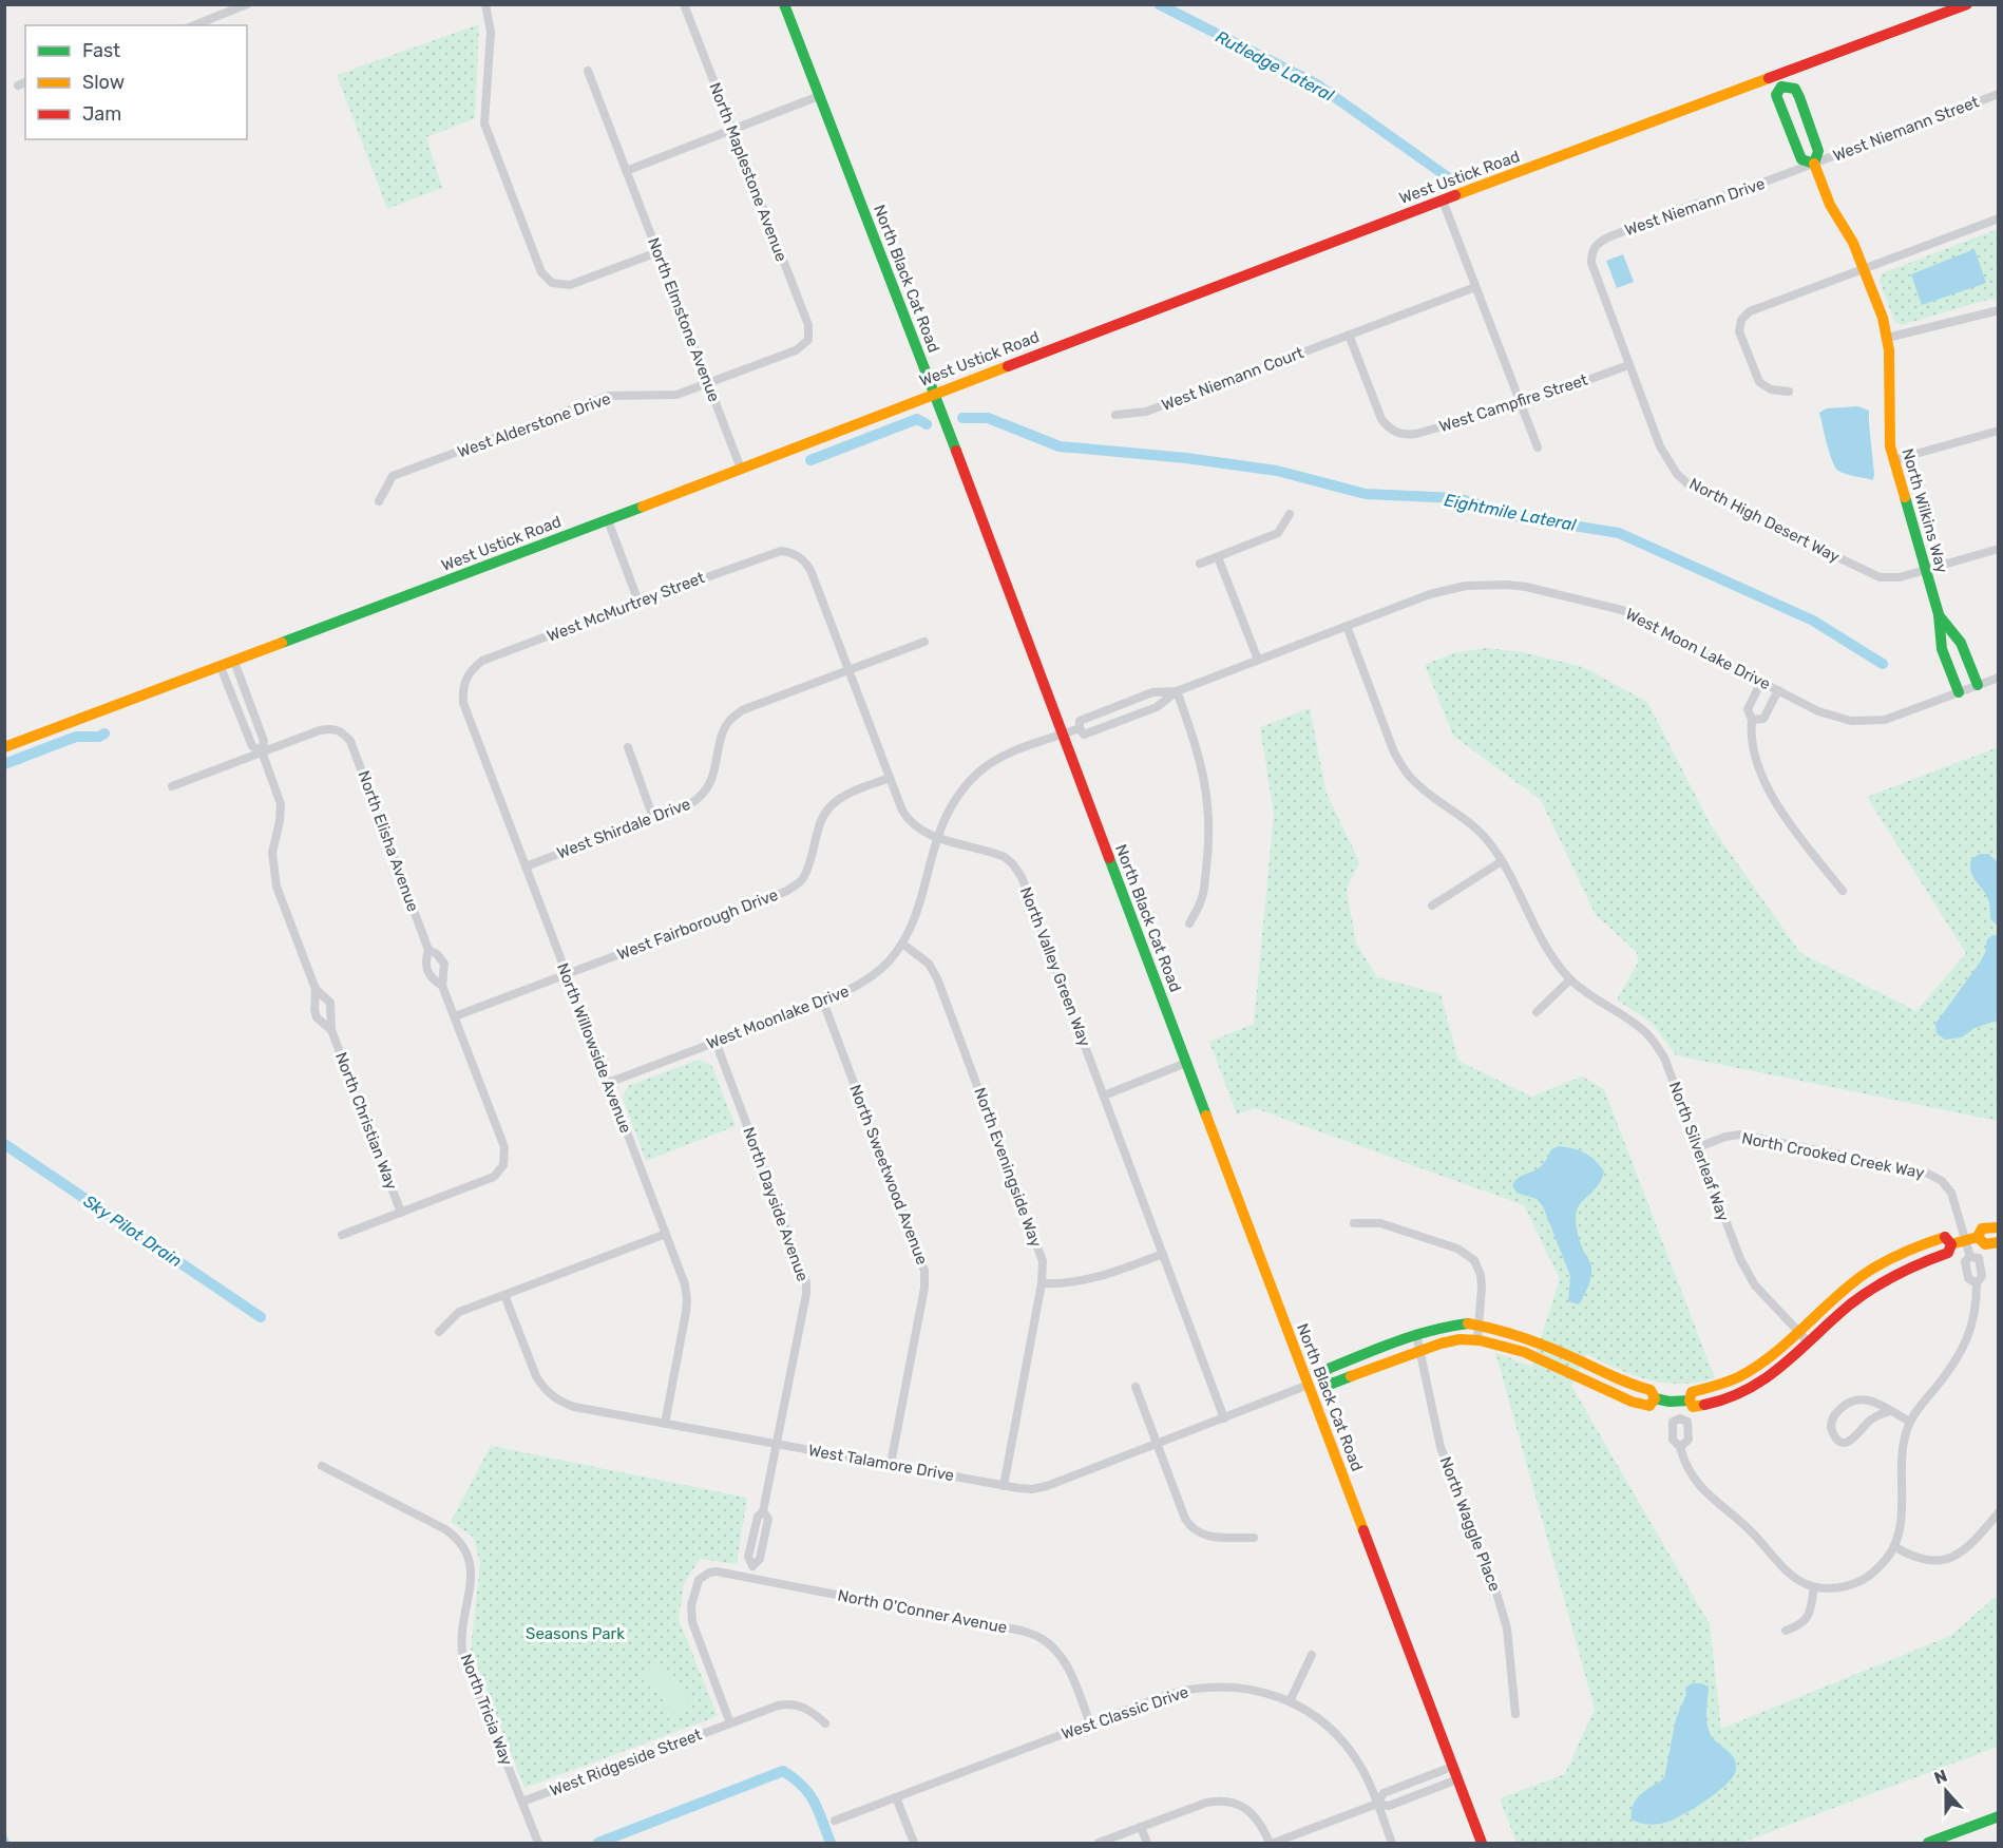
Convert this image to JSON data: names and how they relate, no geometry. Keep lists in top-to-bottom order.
{
  "streets": {
    "main road": ["West Ustick Road", "North Black Cat Road", "North Wilkins Way"],
    "street": [
      "West Niemann Street",
      "North Maplestone Avenue",
      "West Niemann Drive",
      "North Elmstone Avenue",
      "West Niemann Court",
      "West Campfire Street",
      "West Alderstone Drive",
      "North High Desert Way",
      "West McMurtrey Street",
      "West Moon Lake Drive",
      "West Shirdale Drive",
      "North Elisha Avenue",
      "West Fairborough Drive",
      "North Valley Green Way",
      "West Moonlake Drive",
      "North Willowside Avenue",
      "North Christian Way",
      "North Silverleaf Way",
      "North Crooked Creek Way",
      "North Eveningside Way",
      "North Sweetwood Avenue",
      "North Dayside Avenue",
      "West Talamore Drive",
      "North Waggle Place",
      "North O'Conner Avenue",
      "North Tricia Way",
      "West Classic Drive",
      "West Ridgeside Street"
    ]
  },
  "crossings": [
    ["West Niemann Street", "West Niemann Drive"],
    ["West Niemann Street", "North Wilkins Way"],
    ["North Maplestone Avenue", "West Alderstone Drive"],
    ["West Ustick Road", "North Black Cat Road"],
    ["West Ustick Road", "North Elmstone Avenue"],
    ["West Ustick Road", "North Wilkins Way"],
    ["West Ustick Road", "North Christian Way"],
    ["West Niemann Drive", "North Wilkins Way"],
    ["West Niemann Drive", "North High Desert Way"],
    ["North Black Cat Road", "West Moonlake Drive"],
    ["North Black Cat Road", "West Talamore Drive"],
    ["North Elmstone Avenue", "West Alderstone Drive"],
    ["West Niemann Court", "West Campfire Street"],
    ["West Campfire Street", "North High Desert Way"],
    ["North Wilkins Way", "North High Desert Way"],
    ["North Wilkins Way", "West Moon Lake Drive"],
    ["West McMurtrey Street", "North Valley Green Way"],
    ["West McMurtrey Street", "North Willowside Avenue"],
    ["West Moon Lake Drive", "West Moonlake Drive"],
    ["West Moon Lake Drive", "North Silverleaf Way"],
    ["West Shirdale Drive", "North Valley Green Way"],
    ["West Shirdale Drive", "North Willowside Avenue"],
    ["North Elisha Avenue", "West Fairborough Drive"],
    ["North Elisha Avenue", "North Christian Way"],
    ["West Fairborough Drive", "North Valley Green Way"],
    ["West Fairborough Drive", "North Willowside Avenue"],
    ["North Valley Green Way", "West Moonlake Drive"],
    ["North Valley Green Way", "West Talamore Drive"],
    ["West Moonlake Drive", "North Willowside Avenue"],
    ["West Moonlake Drive", "North Eveningside Way"],
    ["West Moonlake Drive", "North Sweetwood Avenue"],
    ["West Moonlake Drive", "North Dayside Avenue"],
    ["North Willowside Avenue", "West Talamore Drive"],
    ["North Silverleaf Way", "North Crooked Creek Way"],
    ["North Eveningside Way", "West Talamore Drive"],
    ["North Sweetwood Avenue", "West Talamore Drive"],
    ["North Dayside Avenue", "West Talamore Drive"],
    ["North Dayside Avenue", "North O'Conner Avenue"],
    ["North O'Conner Avenue", "West Classic Drive"],
    ["North O'Conner Avenue", "West Ridgeside Street"],
    ["North Tricia Way", "West Ridgeside Street"]
  ],
  "water": ["Rutledge Lateral", "Eightmile Lateral", "Sky Pilot Drain"],
  "parks": ["Seasons Park"],
  "legend": ["Fast", "Slow", "Jam"],
  "north": "top"
}
